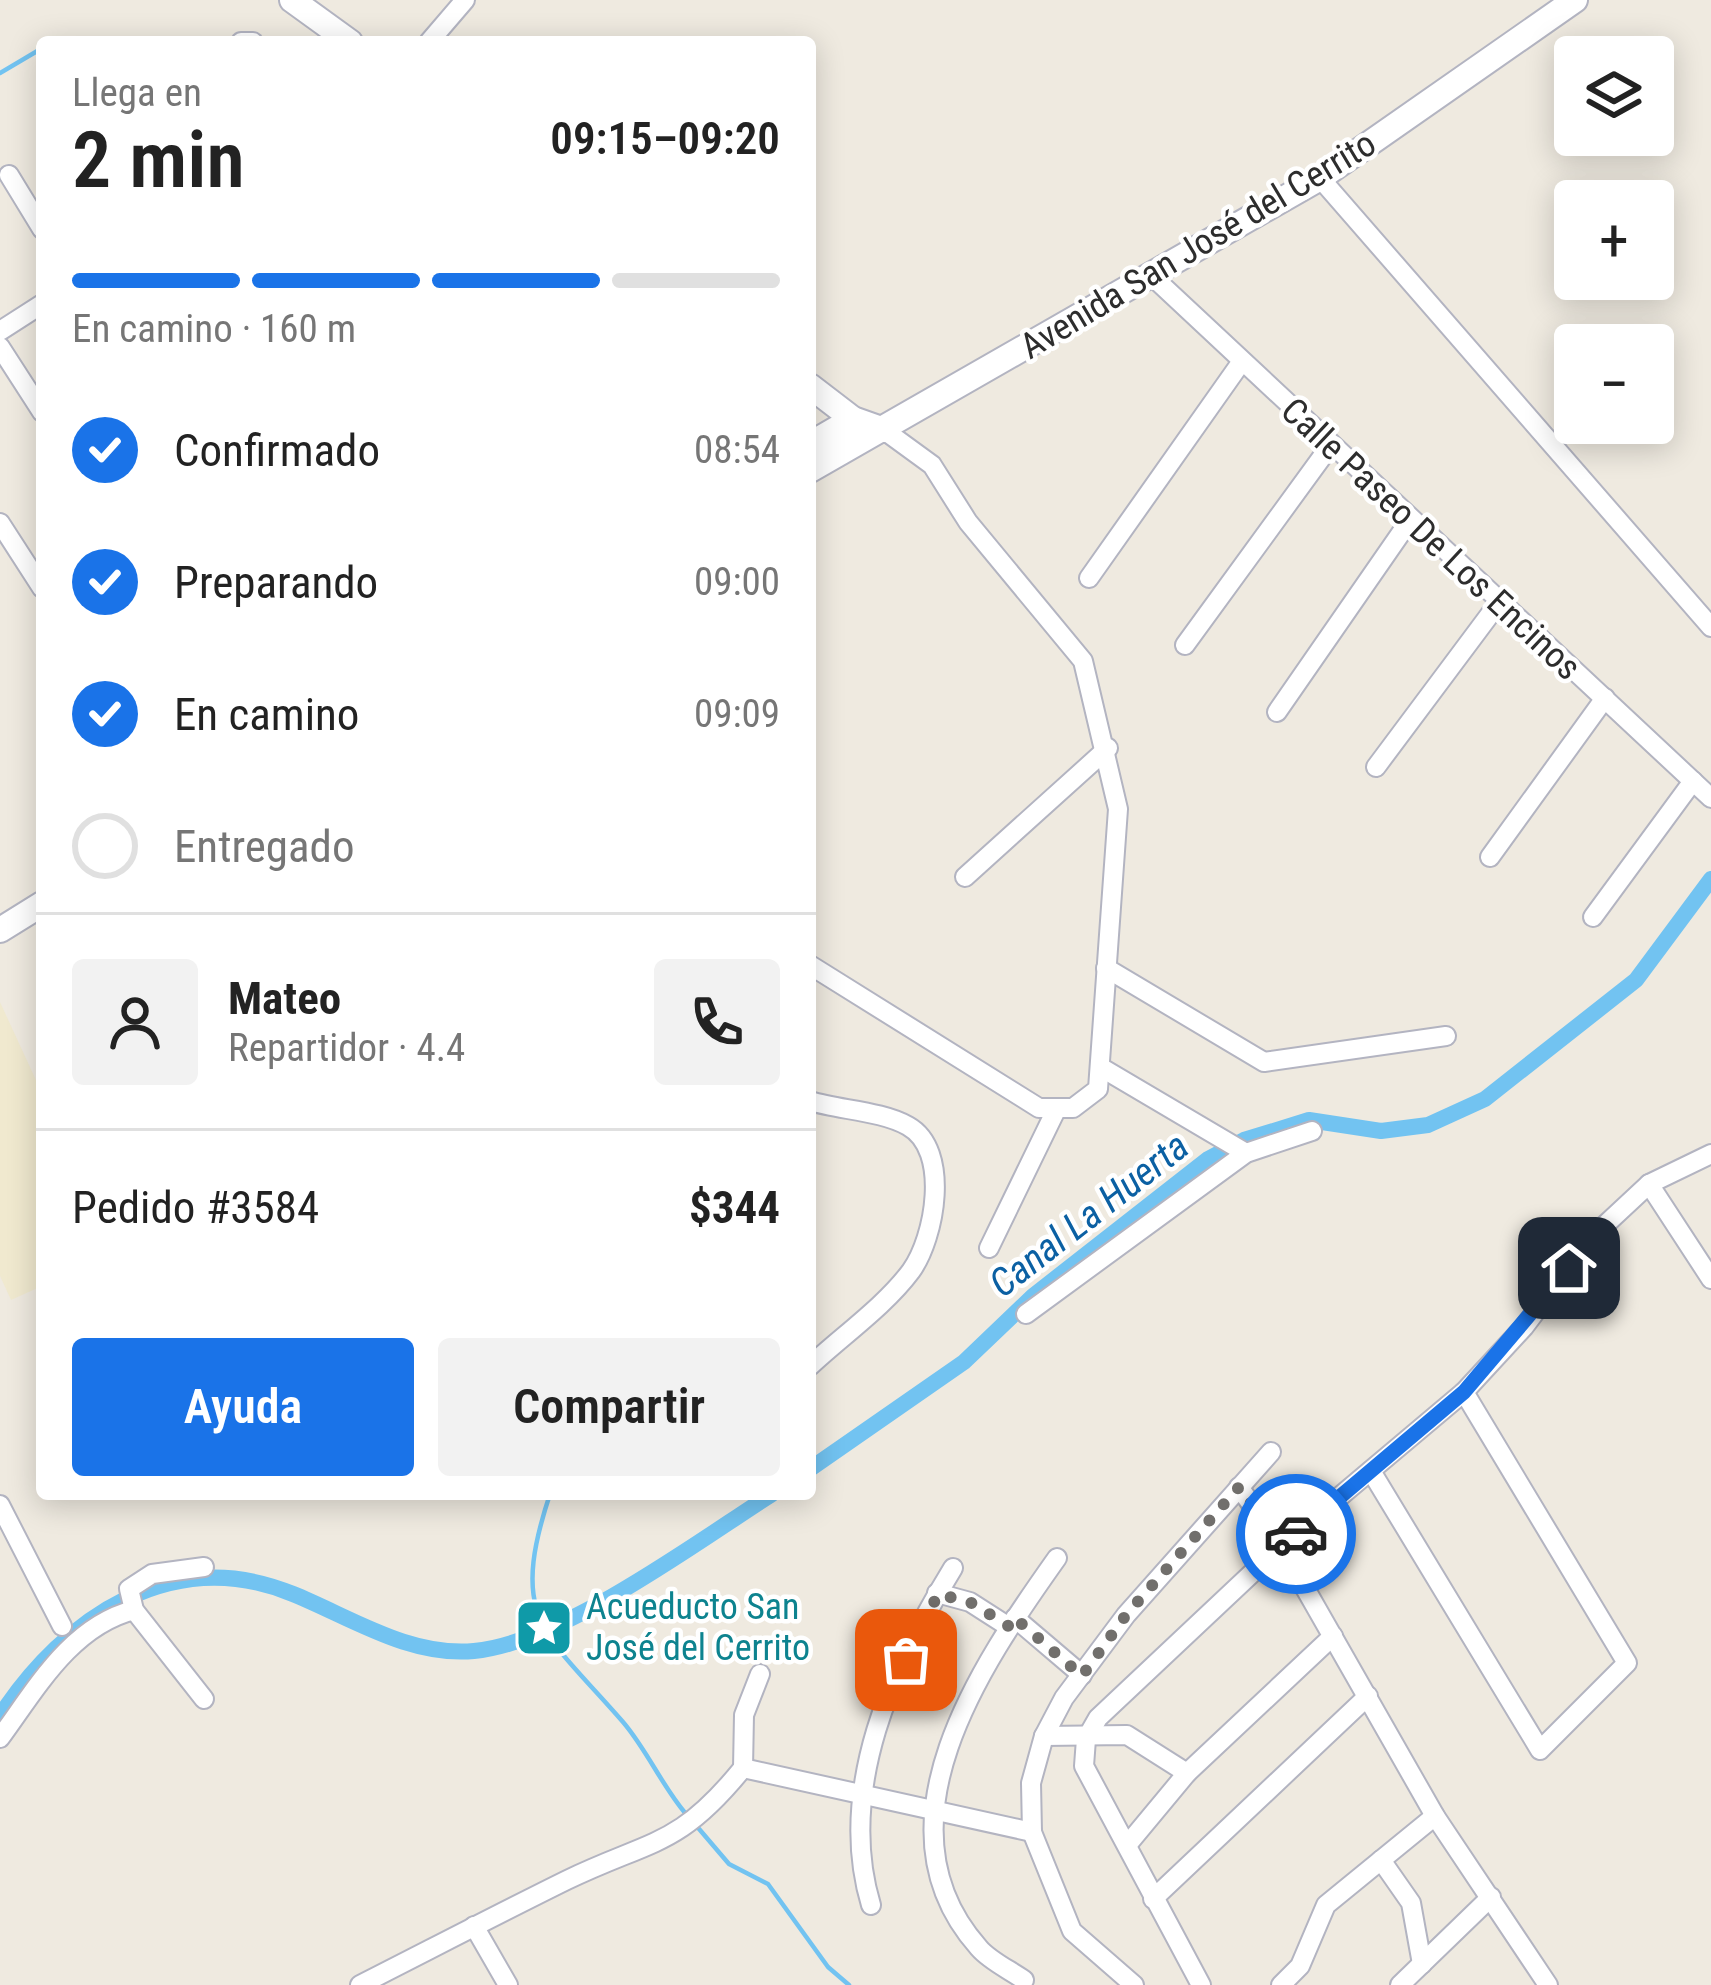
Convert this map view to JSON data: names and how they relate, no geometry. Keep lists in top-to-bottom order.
{
  "streets": {
    "street": ["Avenida San José del Cerrito", "Calle Paseo De Los Encinos"]
  },
  "crossings": [
    ["Avenida San José del Cerrito", "Calle Paseo De Los Encinos"]
  ],
  "water": ["Canal La Huerta"],
  "places": {
    "place": ["Acueducto San José del Cerrito"]
  },
  "page": {
    "map_buttons": ["+", "−"],
    "heading": ["2 min", "Llega en", "09:15–09:20"],
    "panel": [
      "Mateo",
      "Repartidor · 4.4",
      "Pedido #3584",
      "$344"
    ],
    "bar": "En camino · 160 m",
    "list": [
      ["Confirmado", "08:54"],
      ["Preparando", "09:00"],
      ["En camino", "09:09"],
      "Entregado"
    ],
    "buttons": ["Ayuda", "Compartir"]
  }
}
